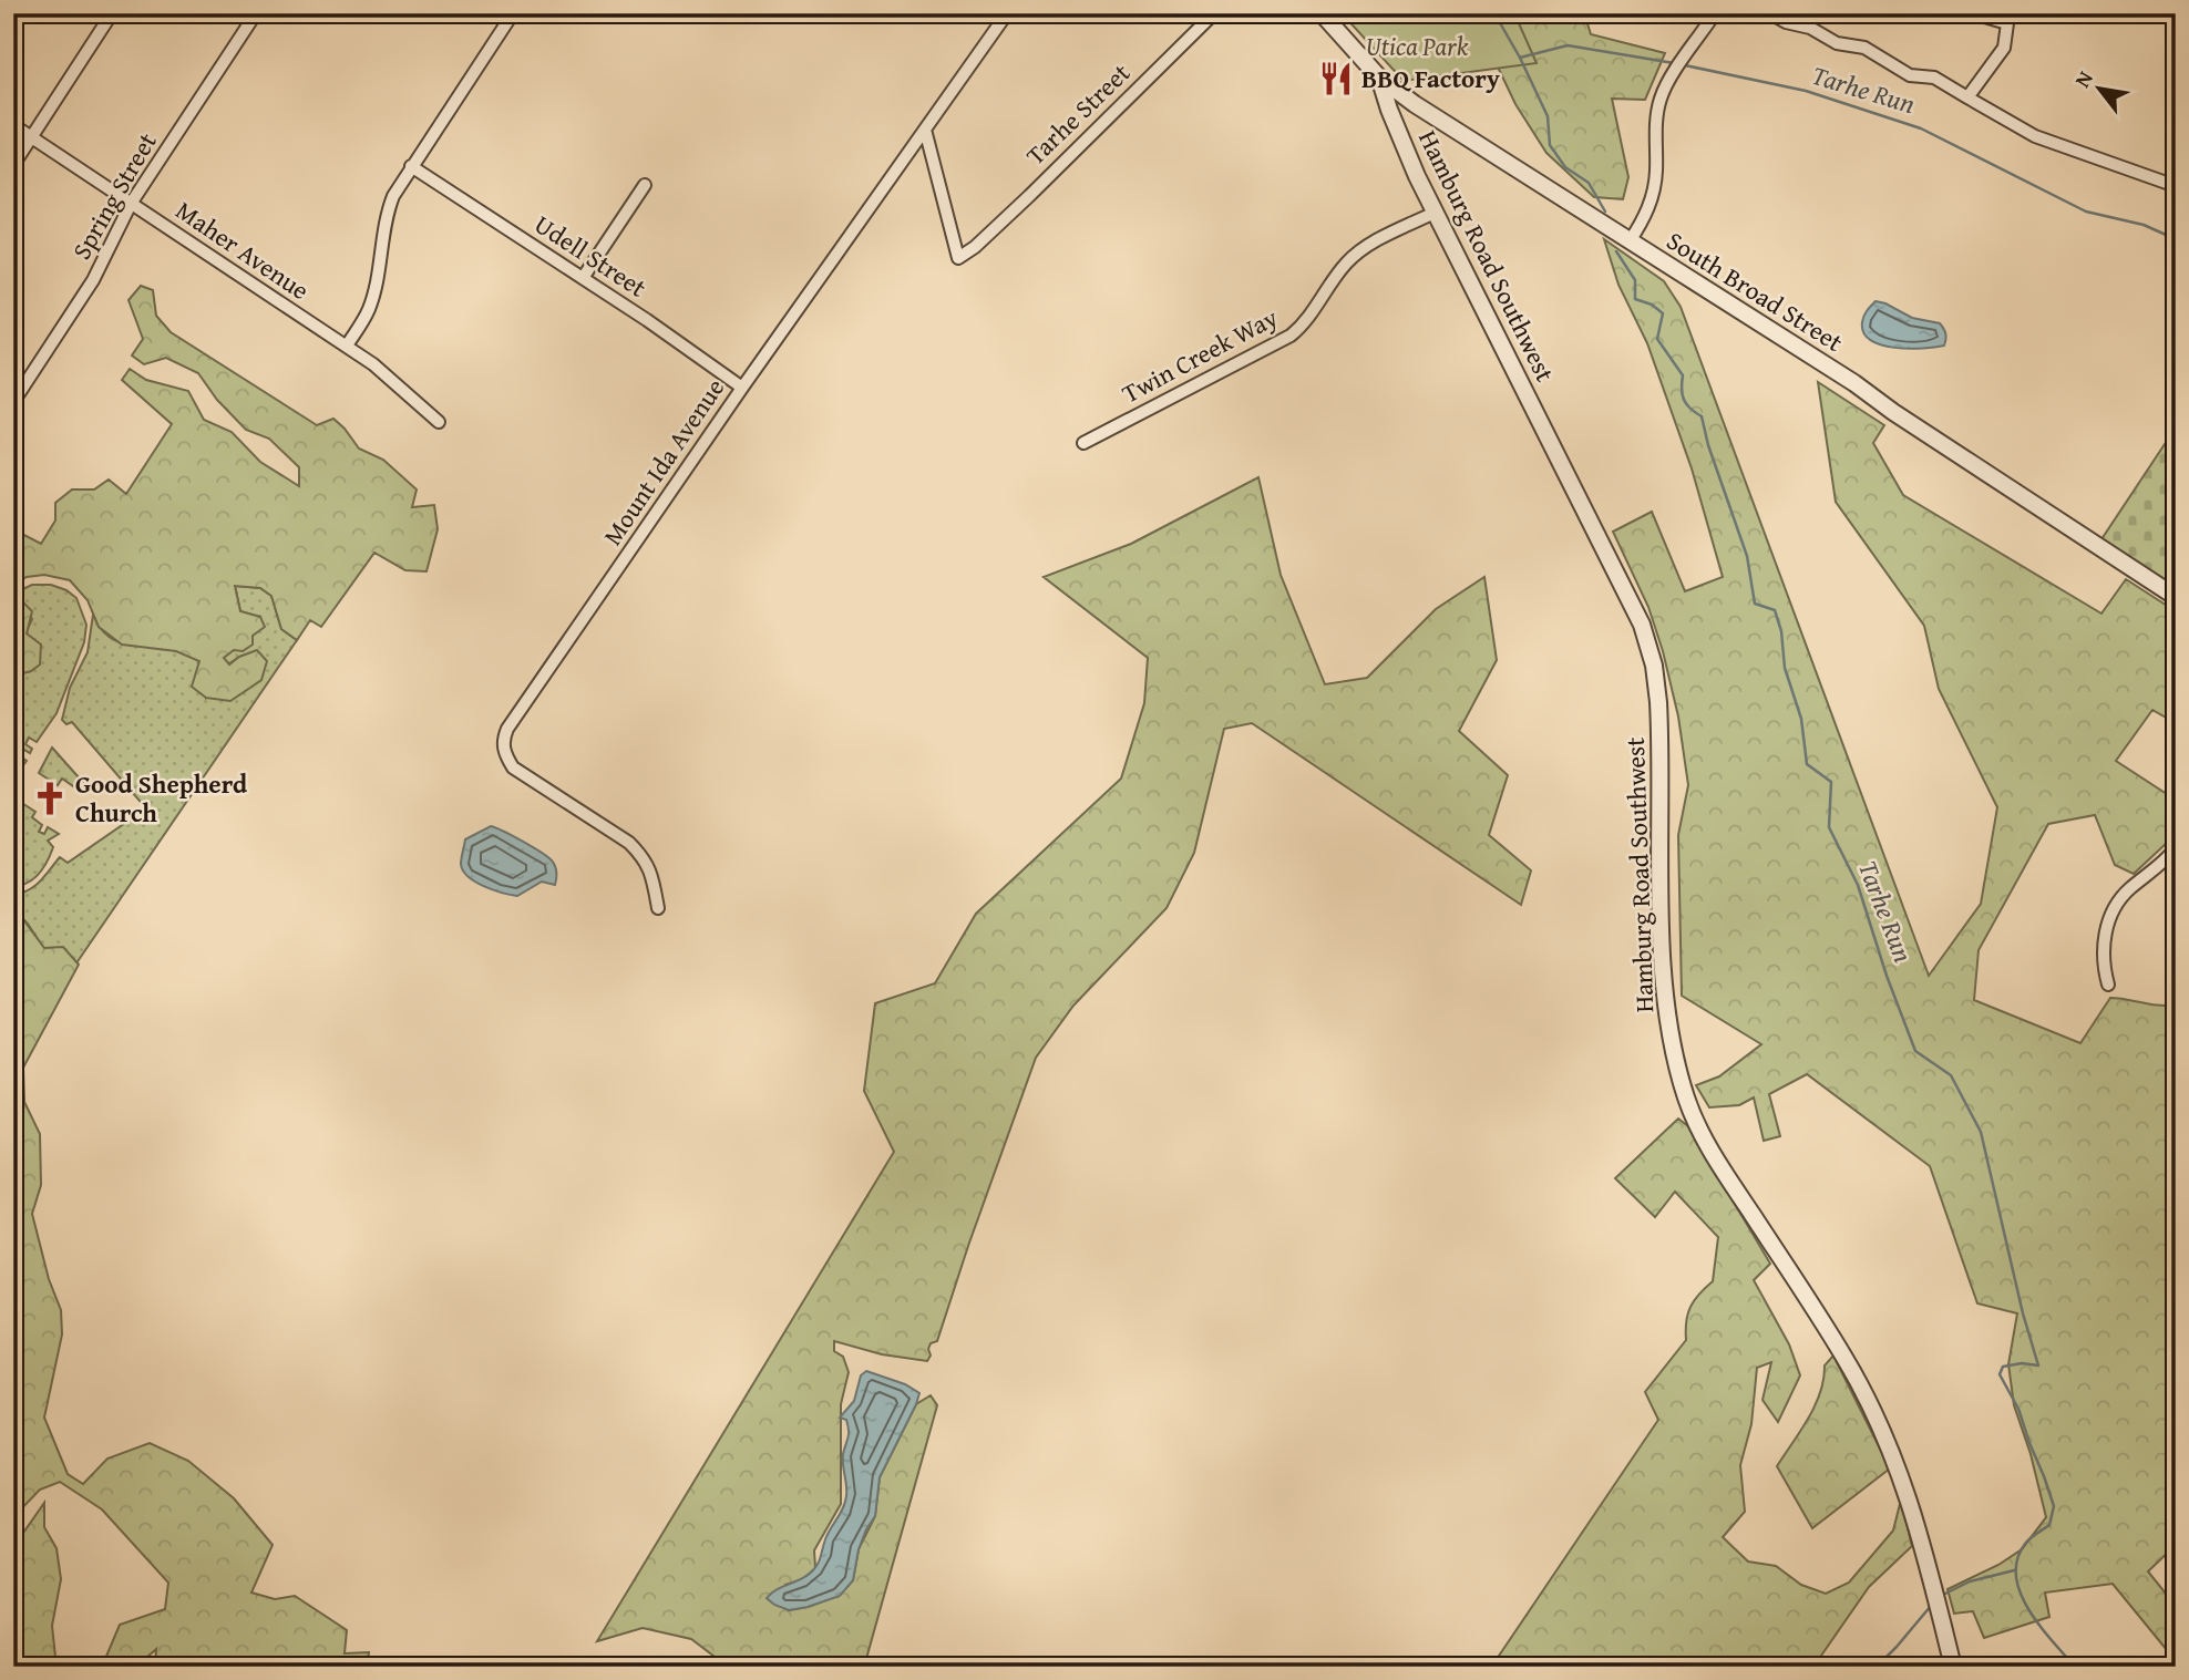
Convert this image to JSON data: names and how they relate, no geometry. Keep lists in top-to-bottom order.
{
  "streets": {
    "street": [
      "Tarhe Street",
      "Spring Street",
      "Maher Avenue",
      "Udell Street",
      "Hamburg Road Southwest",
      "South Broad Street",
      "Twin Creek Way",
      "Mount Ida Avenue"
    ]
  },
  "crossings": [
    ["Tarhe Street", "Mount Ida Avenue"],
    ["Spring Street", "Maher Avenue"],
    ["Udell Street", "Mount Ida Avenue"],
    ["Hamburg Road Southwest", "South Broad Street"],
    ["Hamburg Road Southwest", "Twin Creek Way"]
  ],
  "water": ["Tarhe Run"],
  "parks": ["Utica Park"],
  "places": {
    "restaurant": ["BBQ Factory"],
    "church": ["Good Shepherd Church"]
  },
  "north": "top left"
}
